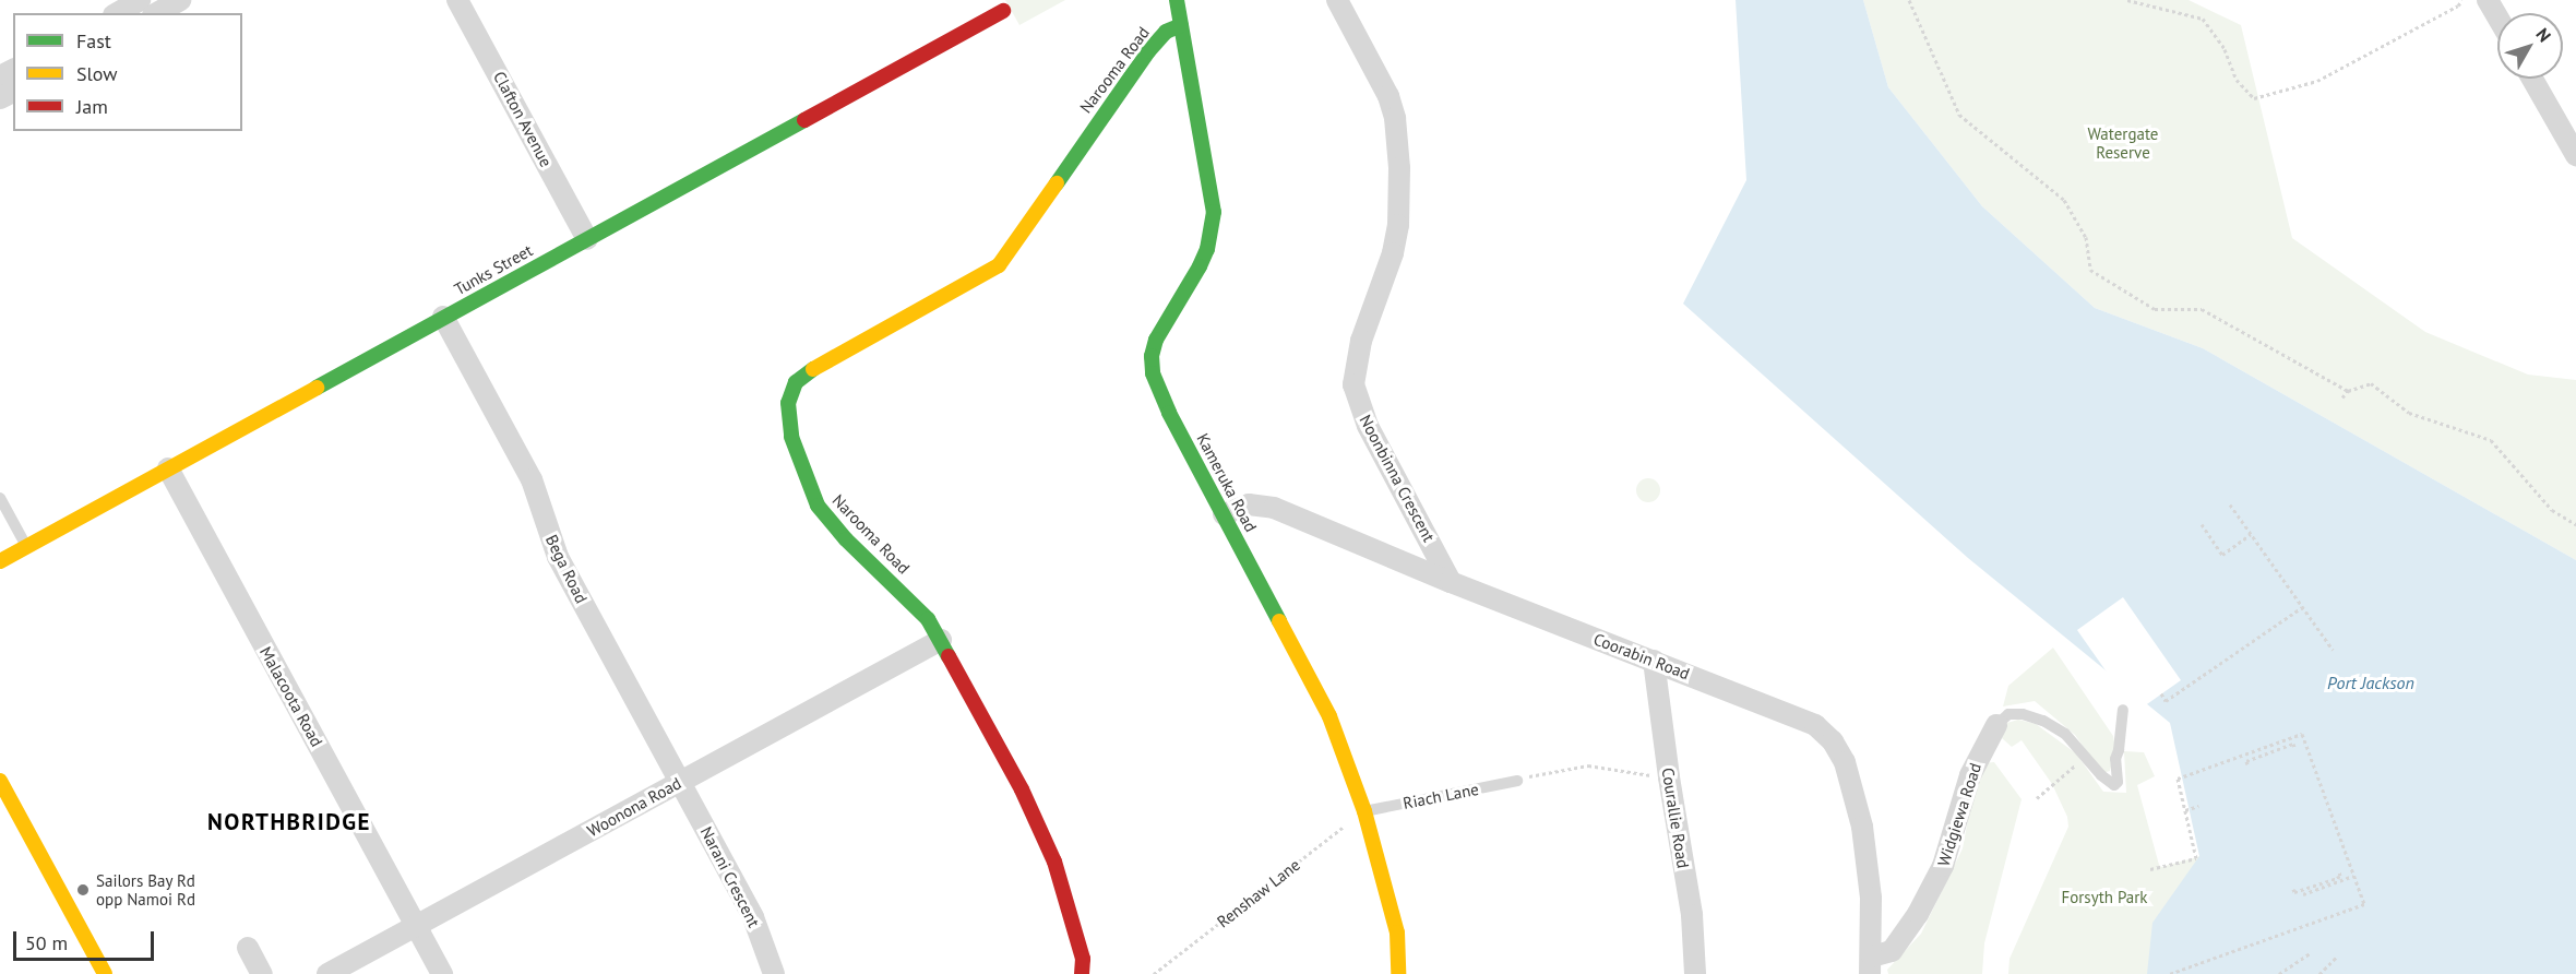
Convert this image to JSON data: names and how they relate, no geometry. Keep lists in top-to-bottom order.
{
  "streets": {
    "street": [
      "Narooma Road",
      "Clafton Avenue",
      "Tunks Street",
      "Noonbinna Crescent",
      "Kameruka Road",
      "Bega Road",
      "Coorabin Road",
      "Malacoota Road",
      "Woonona Road",
      "Widgiewa Road",
      "Courallie Road",
      "Narani Crescent"
    ],
    "lane": ["Riach Lane"],
    "path": ["Renshaw Lane"]
  },
  "crossings": [
    ["Narooma Road", "Kameruka Road"],
    ["Narooma Road", "Woonona Road"],
    ["Clafton Avenue", "Tunks Street"],
    ["Tunks Street", "Bega Road"],
    ["Tunks Street", "Malacoota Road"],
    ["Noonbinna Crescent", "Coorabin Road"],
    ["Kameruka Road", "Coorabin Road"],
    ["Kameruka Road", "Riach Lane"],
    ["Kameruka Road", "Renshaw Lane"],
    ["Bega Road", "Woonona Road"],
    ["Bega Road", "Narani Crescent"],
    ["Coorabin Road", "Widgiewa Road"],
    ["Coorabin Road", "Courallie Road"],
    ["Malacoota Road", "Woonona Road"],
    ["Riach Lane", "Renshaw Lane"],
    ["Woonona Road", "Narani Crescent"]
  ],
  "districts": ["NORTHBRIDGE"],
  "water": ["Port Jackson"],
  "parks": ["Watergate Reserve", "Forsyth Park"],
  "places": ["Sailors Bay Rd opp Namoi Rd"],
  "legend": ["Fast", "Slow", "Jam"],
  "scale_bar": "50 m",
  "north": "top right"
}
